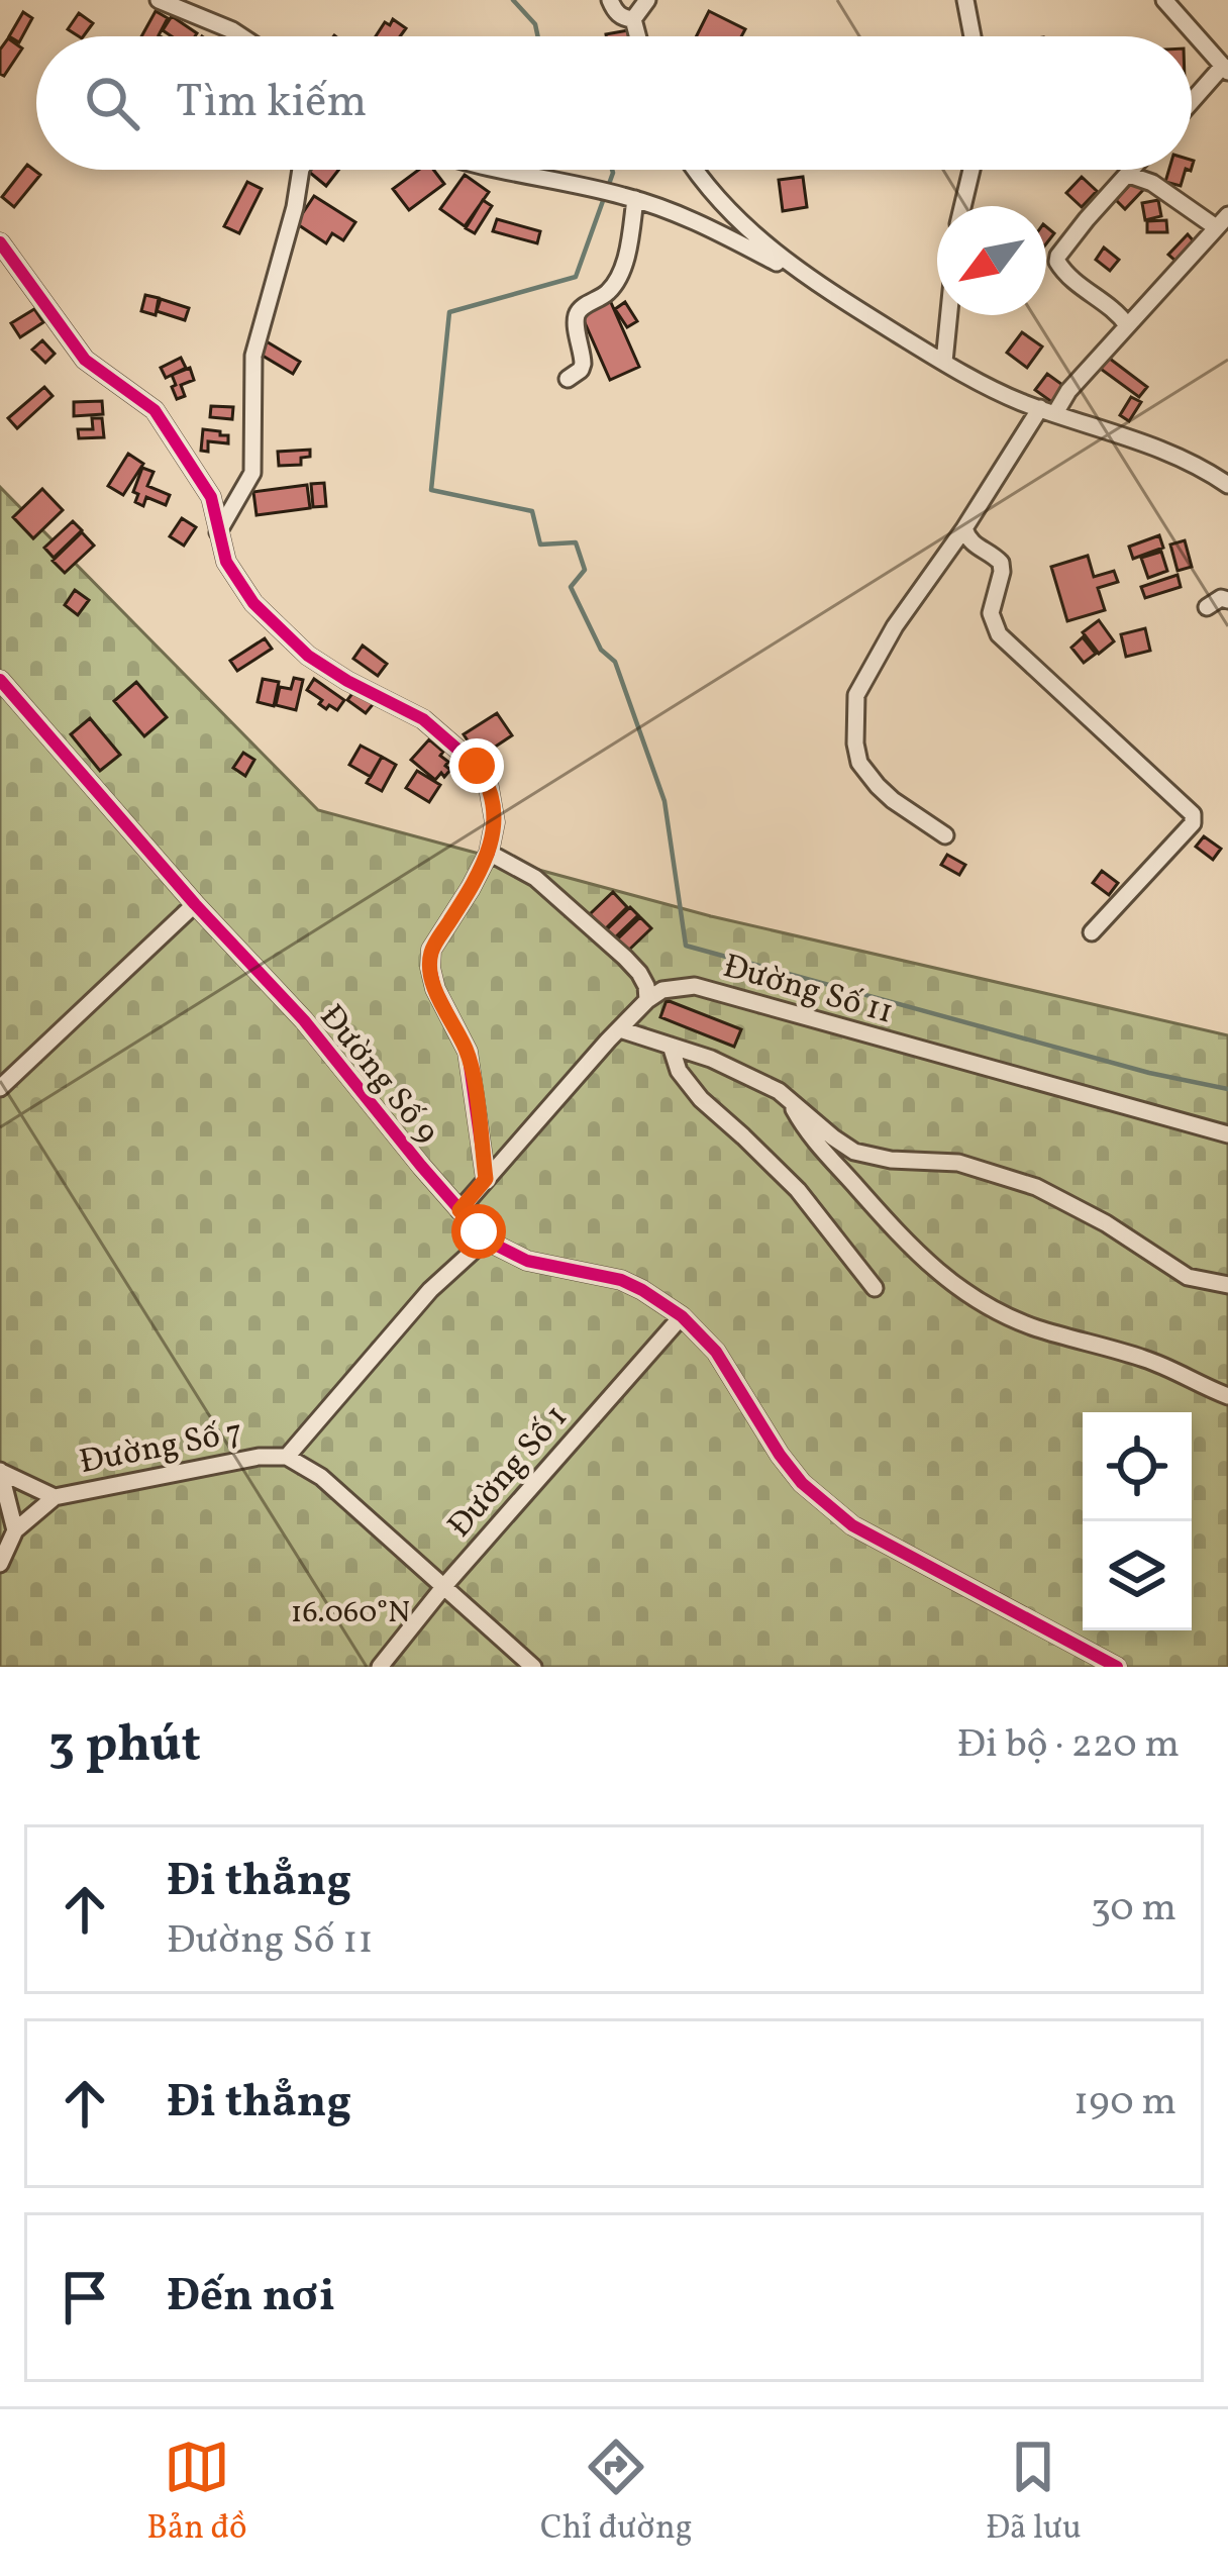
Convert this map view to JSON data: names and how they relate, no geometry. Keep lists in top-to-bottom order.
{
  "streets": {
    "street": [
      "Đường Số 11",
      "Đường Số 9",
      "Đường Số 7",
      "Đường Số 1"
    ]
  },
  "crossings": [
    ["Đường Số 9", "Đường Số 1"],
    ["Đường Số 7", "Đường Số 1"]
  ],
  "north": "bottom left",
  "page": {
    "search": "Tìm kiếm",
    "heading": ["3 phút", "Đi bộ · 220 m"],
    "list": [
      ["Đi thẳng", "Đường Số 11", "30 m"],
      ["Đi thẳng", "190 m"],
      "Đến nơi"
    ],
    "nav": ["Bản đồ", "Chỉ đường", "Đã lưu"]
  },
  "coordinates": ["16.060°N"]
}
